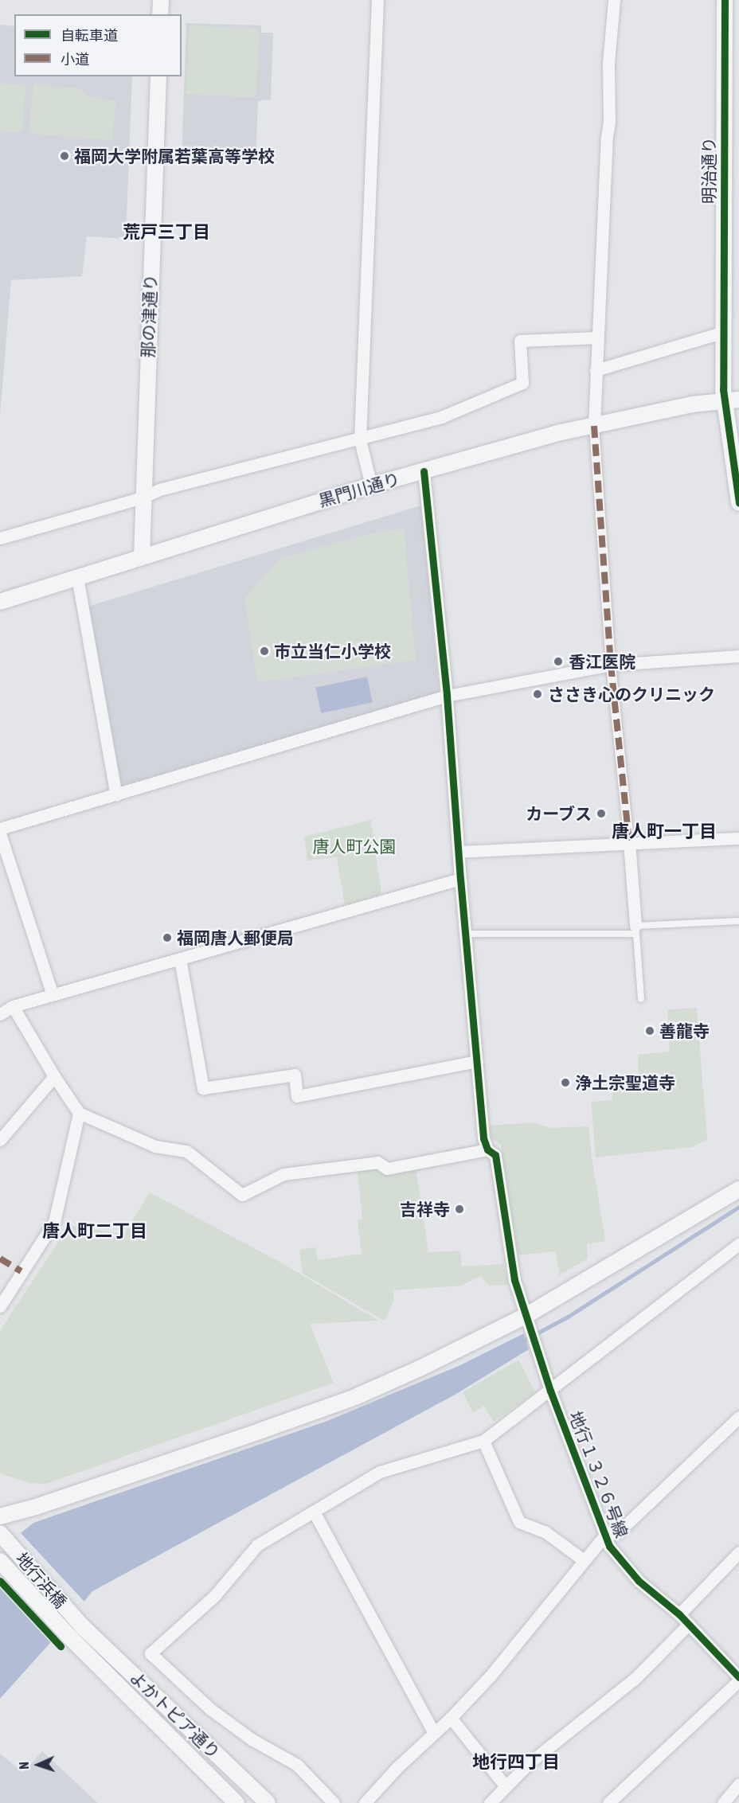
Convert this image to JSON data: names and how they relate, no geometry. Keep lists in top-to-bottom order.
{
  "streets": {
    "street": [
      "明治通り",
      "那の津通り",
      "黒門川通り",
      "地行１３２６号線",
      "地行浜橋",
      "よかトピア通り"
    ]
  },
  "crossings": [
    ["明治通り", "黒門川通り"],
    ["那の津通り", "黒門川通り"],
    ["黒門川通り", "地行１３２６号線"],
    ["地行浜橋", "よかトピア通り"]
  ],
  "districts": [
    "荒戸三丁目",
    "唐人町一丁目",
    "唐人町二丁目",
    "地行四丁目"
  ],
  "parks": ["唐人町公園"],
  "places": [
    "福岡大学附属若葉高等学校",
    "市立当仁小学校",
    "香江医院",
    "ささき心のクリニック",
    "カーブス",
    "福岡唐人郵便局",
    "善龍寺",
    "浄土宗聖道寺",
    "吉祥寺"
  ],
  "legend": ["自転車道", "小道"],
  "north": "left"
}
